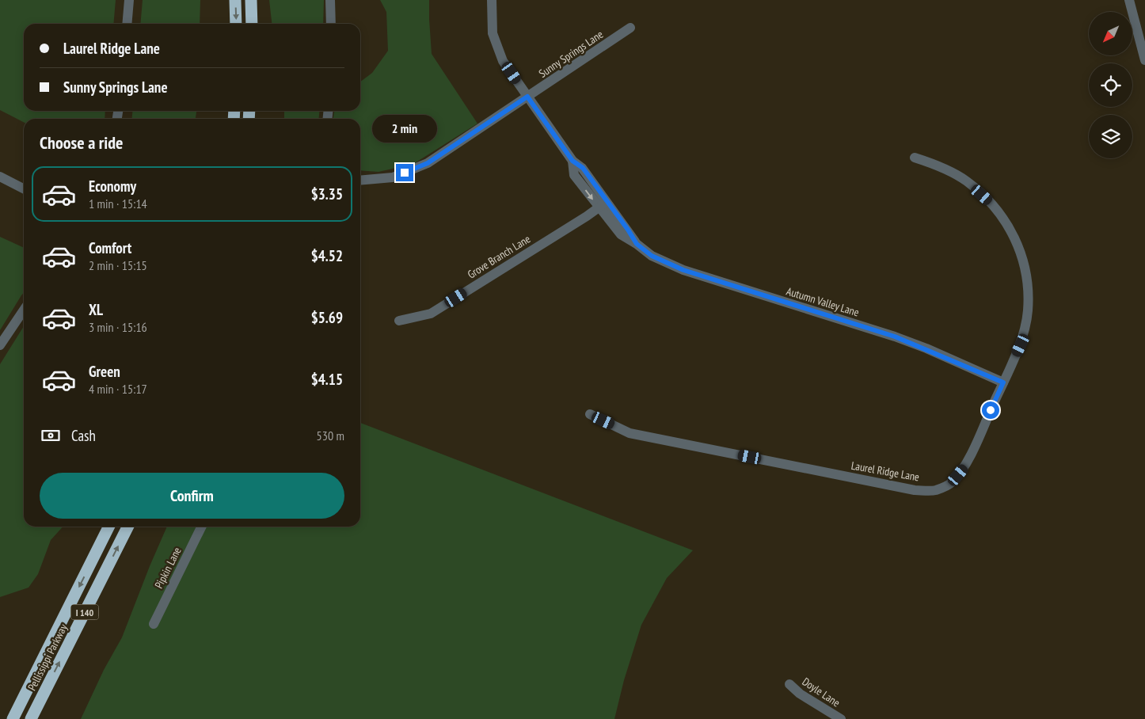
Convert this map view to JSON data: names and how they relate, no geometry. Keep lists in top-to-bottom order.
{
  "streets": {
    "highway": ["I 140", "Pellissippi Parkway"],
    "street": [
      "Sunny Springs Lane",
      "Grove Branch Lane",
      "Autumn Valley Lane",
      "Laurel Ridge Lane",
      "Pipkin Lane",
      "Doyle Lane"
    ]
  },
  "crossings": [
    ["Sunny Springs Lane", "Autumn Valley Lane"],
    ["Grove Branch Lane", "Autumn Valley Lane"],
    ["Autumn Valley Lane", "Laurel Ridge Lane"]
  ],
  "north": "bottom left",
  "page": {
    "banner": ["Laurel Ridge Lane", "Sunny Springs Lane"],
    "bubble": "2 min",
    "heading": "Choose a ride",
    "list": [
      {
        "name": "Economy",
        "note": "1 min · 15:14",
        "value": "$3.35"
      },
      {
        "name": "Comfort",
        "note": "2 min · 15:15",
        "value": "$4.52"
      },
      {
        "name": "XL",
        "note": "3 min · 15:16",
        "value": "$5.69"
      },
      {
        "name": "Green",
        "note": "4 min · 15:17",
        "value": "$4.15"
      }
    ],
    "pay": ["Cash", "530 m"],
    "buttons": "Confirm"
  }
}
